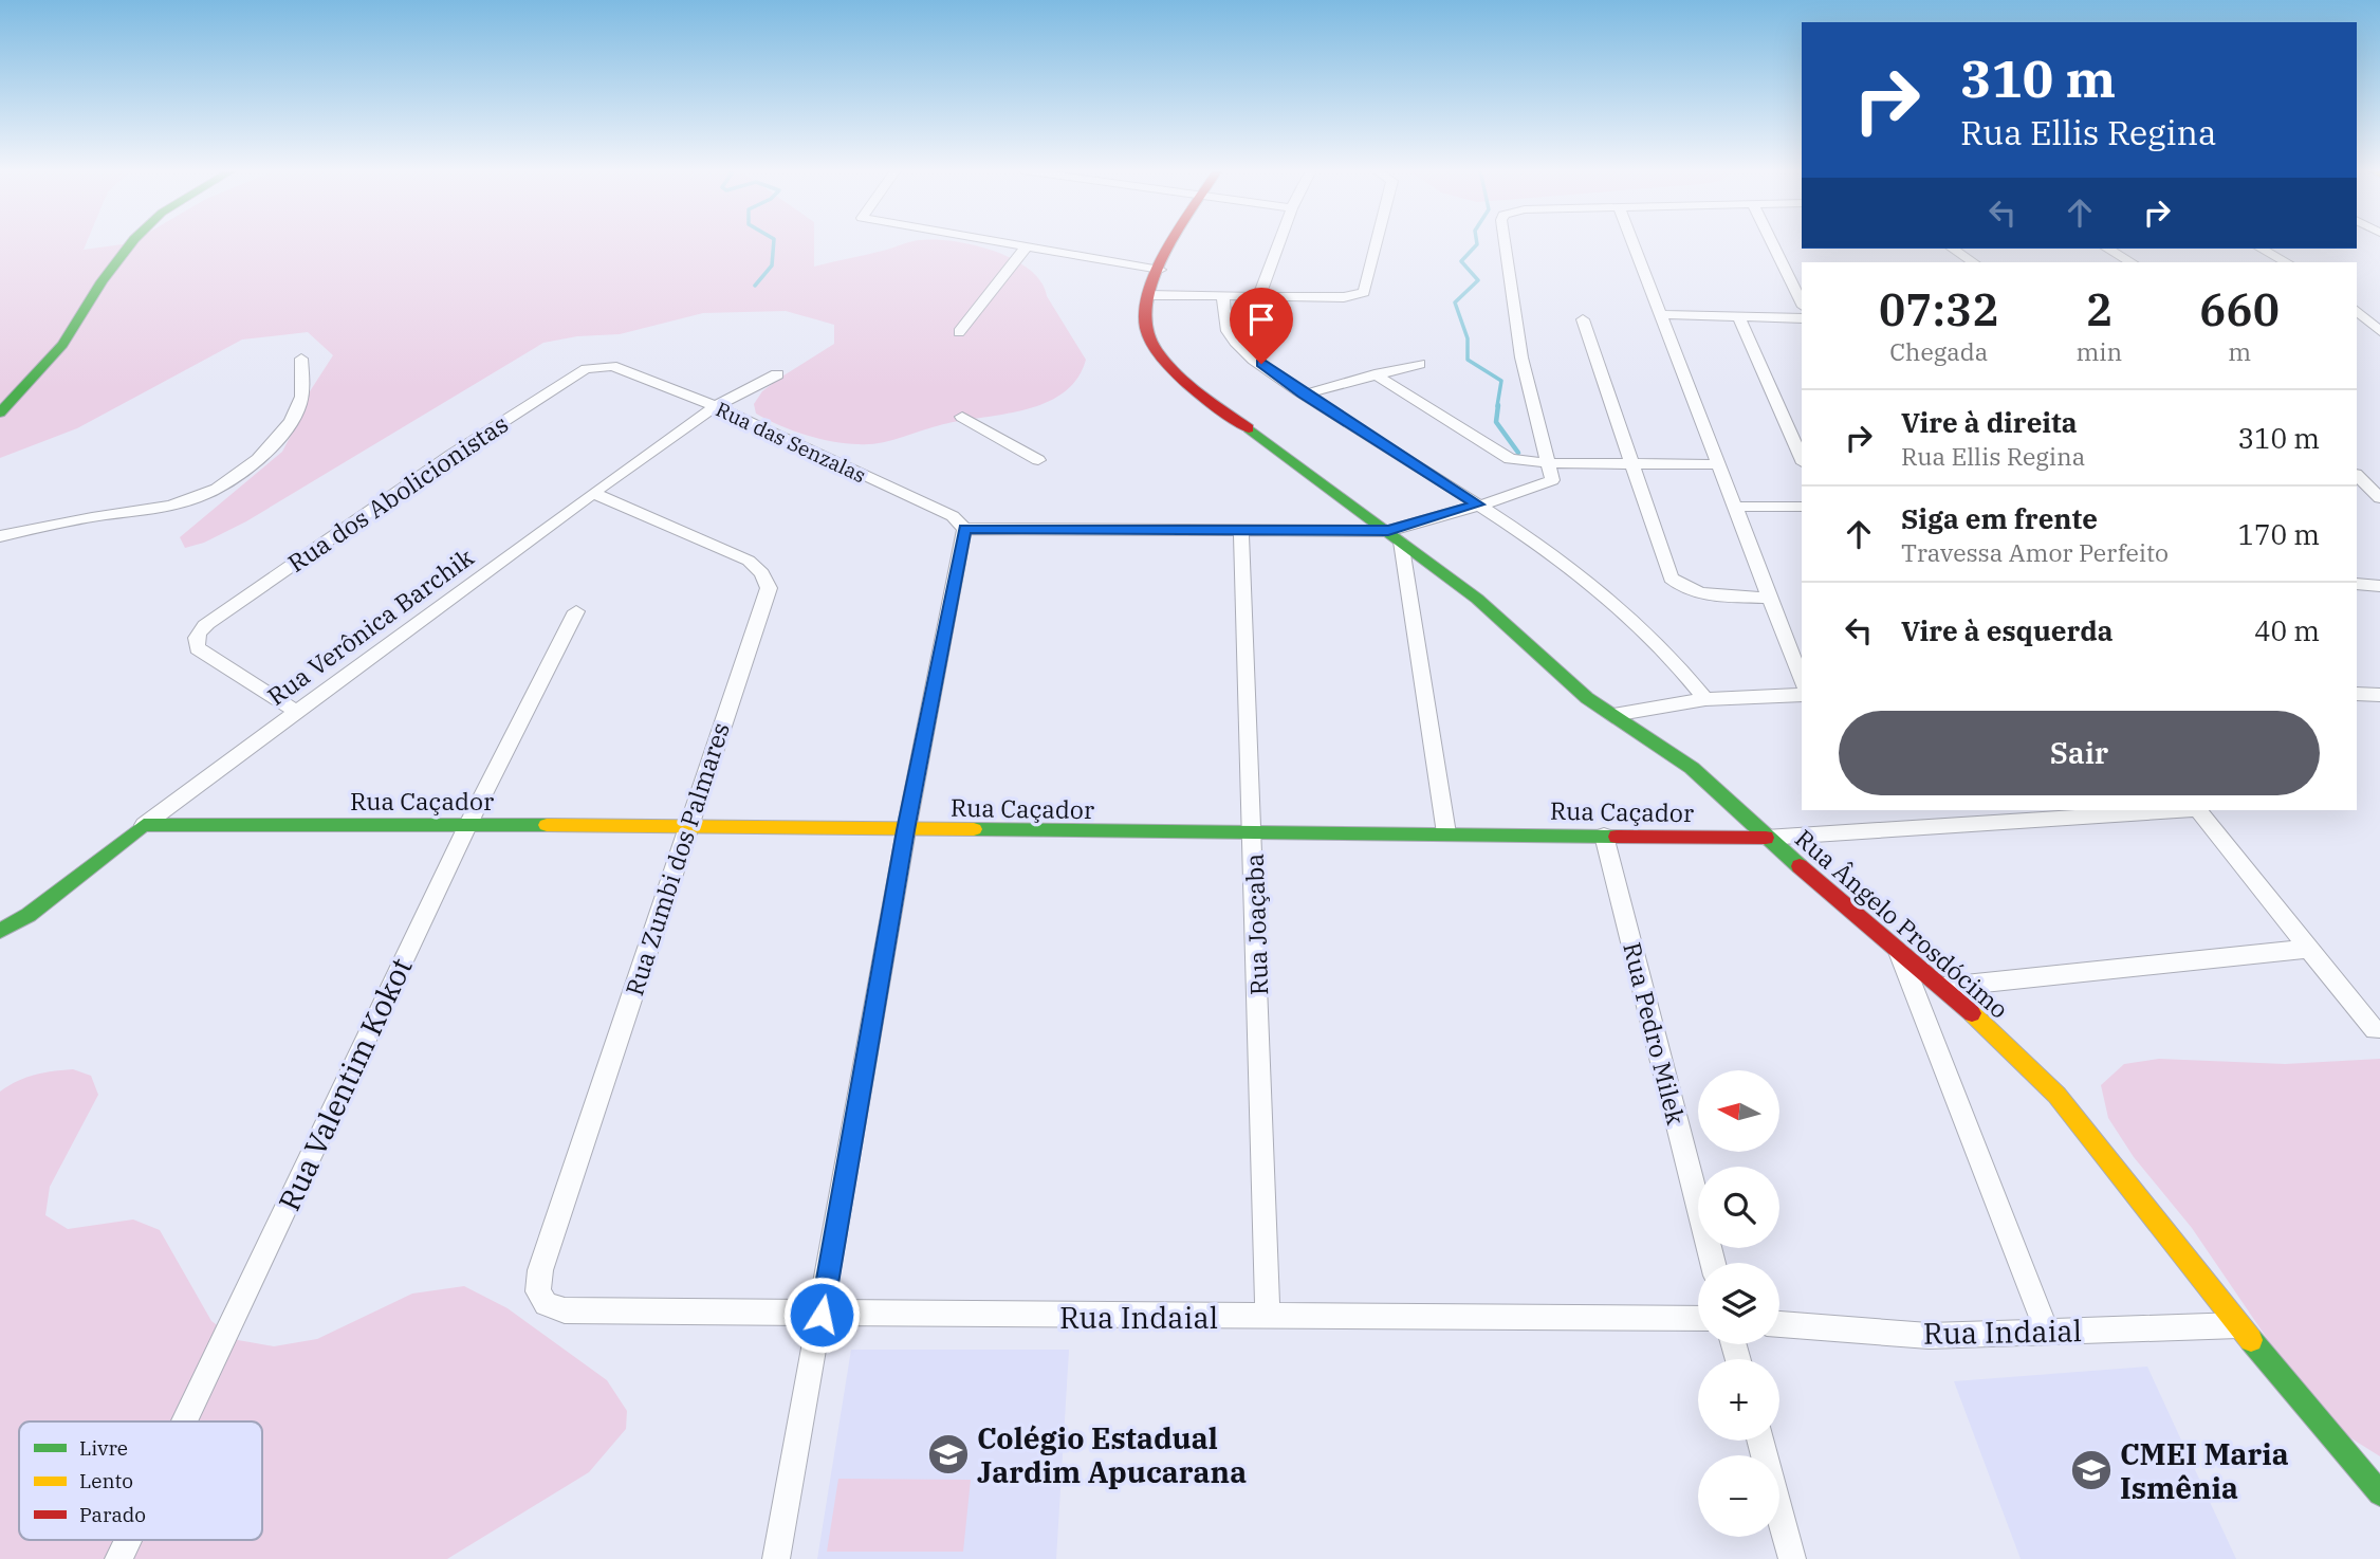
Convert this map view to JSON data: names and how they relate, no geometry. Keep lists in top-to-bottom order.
{
  "streets": {
    "main road": ["Rua Verônica Barchik", "Rua Caçador", "Rua Ângelo Prosdócimo"],
    "street": [
      "Rua das Senzalas",
      "Rua dos Abolicionistas",
      "Rua Zumbi dos Palmares",
      "Rua Joaçaba",
      "Rua Pedro Milek",
      "Rua Valentim Kokot",
      "Rua Indaial"
    ]
  },
  "crossings": [
    ["Rua das Senzalas", "Rua dos Abolicionistas"],
    ["Rua das Senzalas", "Rua Verônica Barchik"],
    ["Rua dos Abolicionistas", "Rua Verônica Barchik"],
    ["Rua Verônica Barchik", "Rua Caçador"],
    ["Rua Verônica Barchik", "Rua Zumbi dos Palmares"],
    ["Rua Caçador", "Rua Zumbi dos Palmares"],
    ["Rua Caçador", "Rua Ângelo Prosdócimo"],
    ["Rua Caçador", "Rua Joaçaba"],
    ["Rua Caçador", "Rua Pedro Milek"],
    ["Rua Caçador", "Rua Valentim Kokot"],
    ["Rua Zumbi dos Palmares", "Rua Indaial"],
    ["Rua Ângelo Prosdócimo", "Rua Indaial"],
    ["Rua Joaçaba", "Rua Indaial"]
  ],
  "places": {
    "school or university": ["Colégio Estadual Jardim Apucarana", "CMEI Maria Ismênia"]
  },
  "legend": ["Livre", "Lento", "Parado"],
  "north": "left",
  "page": {
    "turn": ["310 m", "Rua Ellis Regina"],
    "eta": [
      "07:32",
      "Chegada",
      "2",
      "min",
      "660",
      "m"
    ],
    "list": [
      {
        "name": "Vire à direita",
        "note": "Rua Ellis Regina",
        "value": "310 m"
      },
      {
        "name": "Siga em frente",
        "note": "Travessa Amor Perfeito",
        "value": "170 m"
      },
      {
        "name": "Vire à esquerda",
        "value": "40 m"
      }
    ],
    "buttons": "Sair",
    "map_buttons": ["+", "−"]
  }
}
